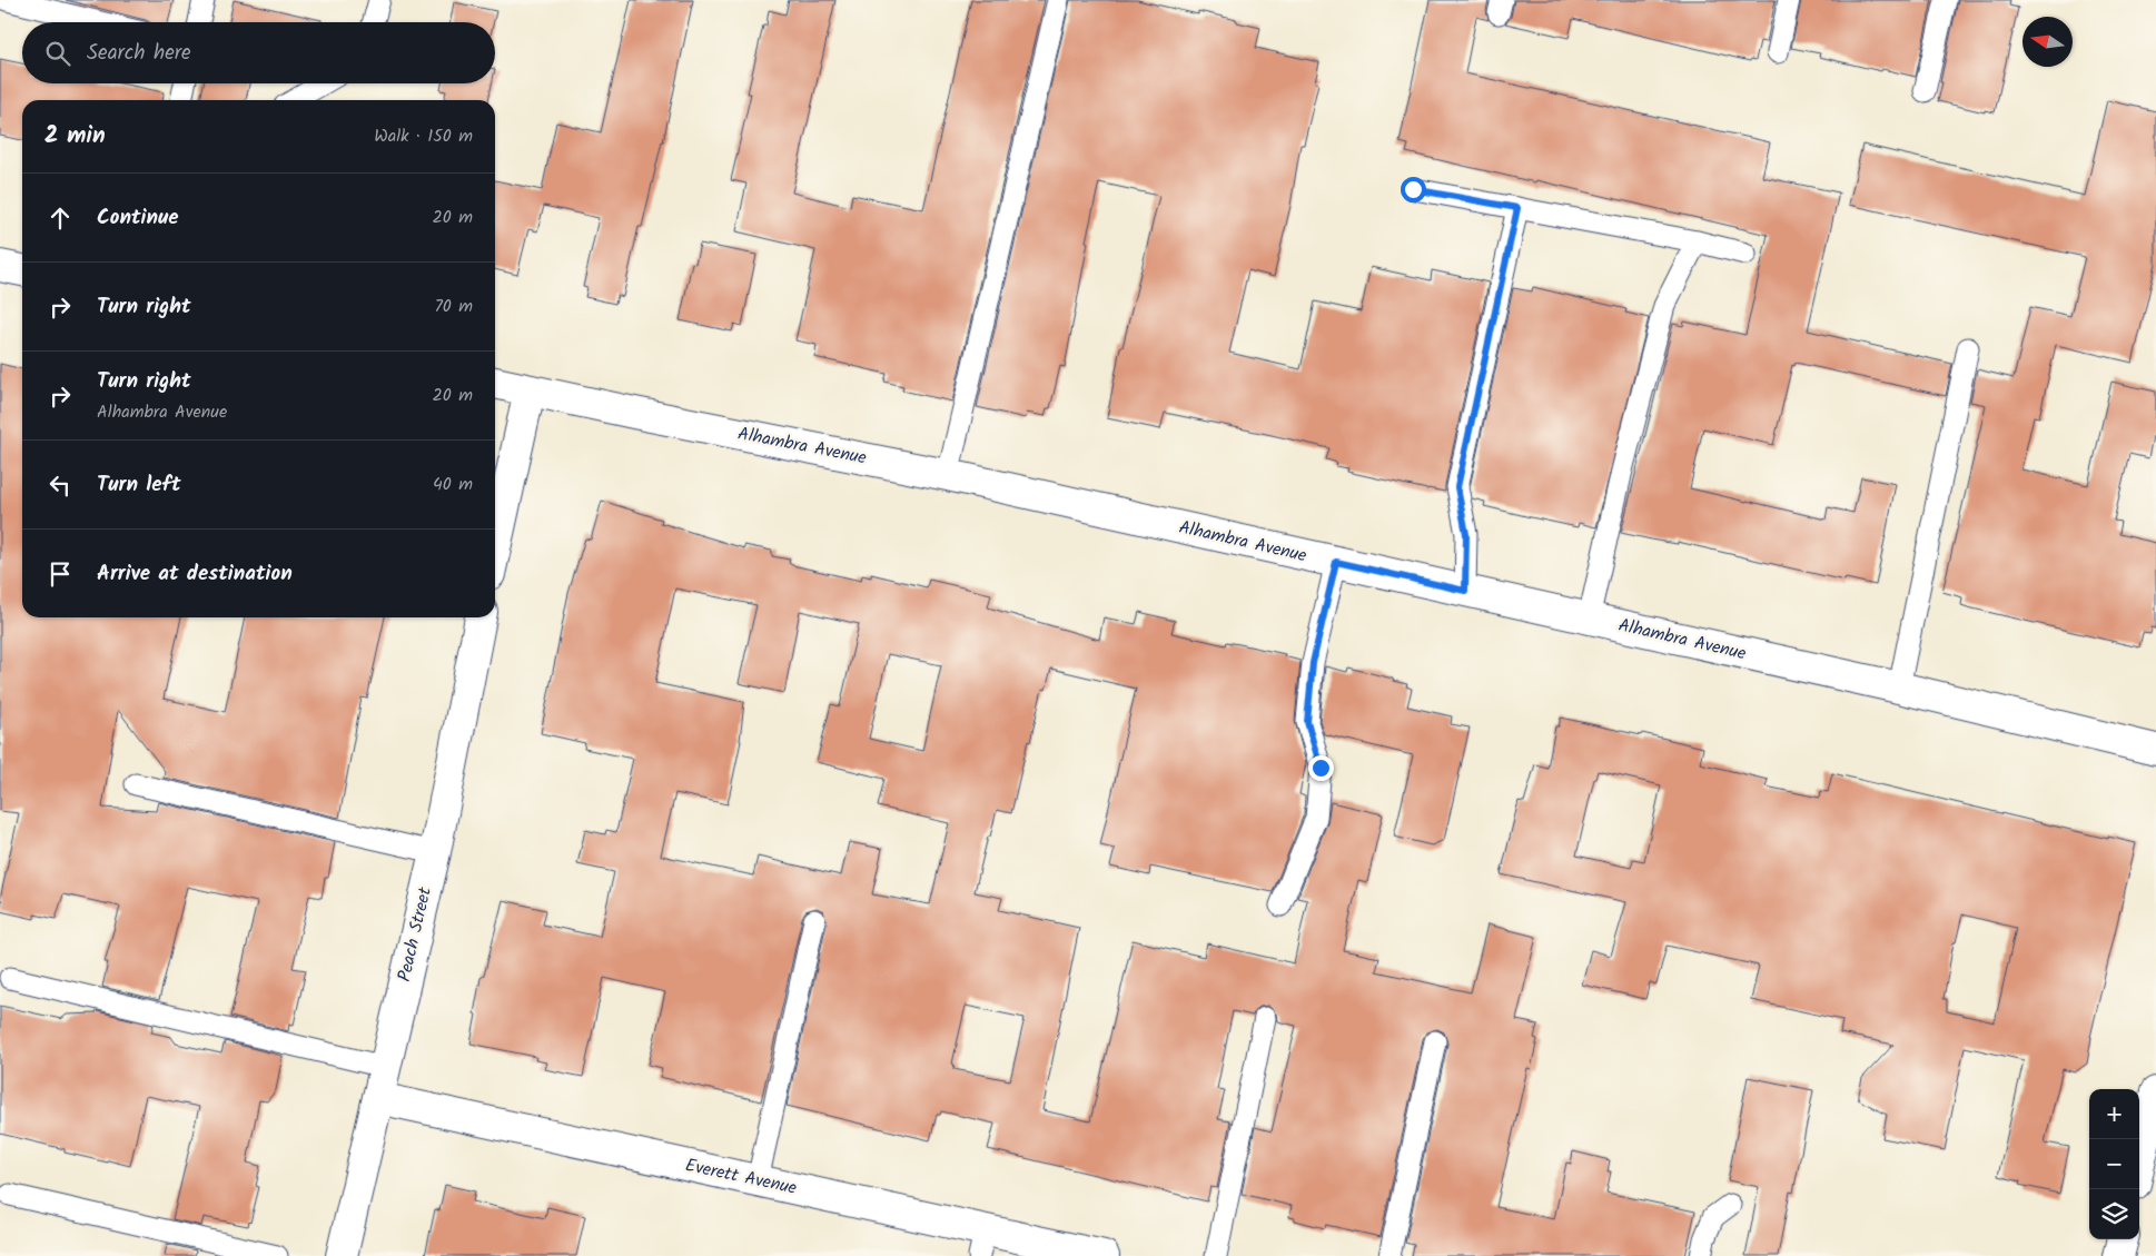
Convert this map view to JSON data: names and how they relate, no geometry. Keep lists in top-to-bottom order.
{
  "streets": {
    "street": ["Alhambra Avenue", "Peach Street", "Everett Avenue"]
  },
  "crossings": [
    ["Peach Street", "Everett Avenue"]
  ],
  "north": "left",
  "page": {
    "search": "Search here",
    "heading": ["2 min", "Walk · 150 m"],
    "list": [
      ["Continue", "20 m"],
      ["Turn right", "70 m"],
      ["Turn right", "Alhambra Avenue", "20 m"],
      ["Turn left", "40 m"],
      "Arrive at destination"
    ],
    "map_buttons": ["+", "−"]
  }
}
